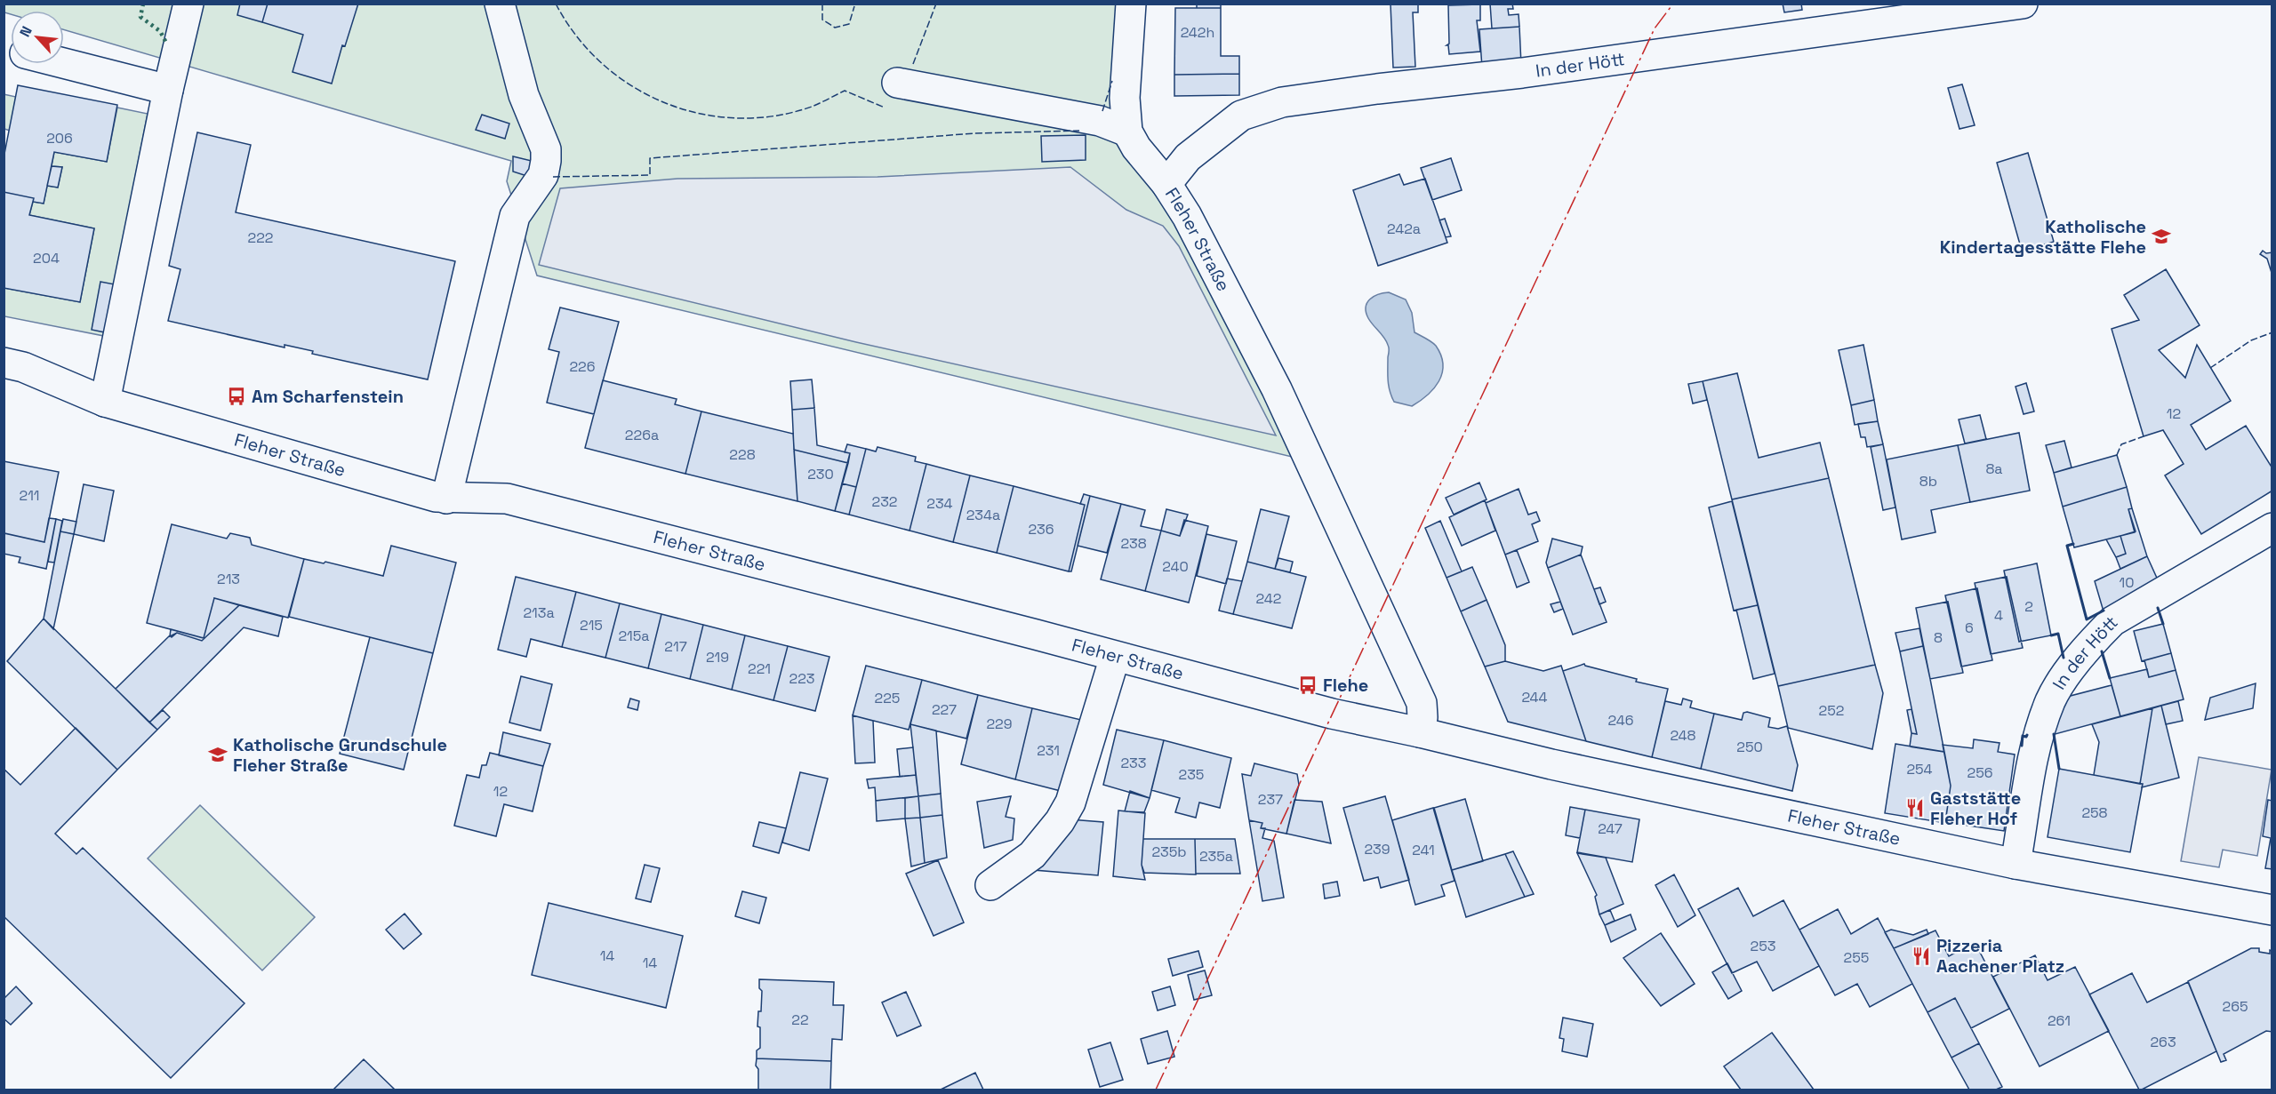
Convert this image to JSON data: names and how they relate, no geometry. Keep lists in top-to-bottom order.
{
  "streets": {
    "street": ["In der Hött", "Fleher Straße"]
  },
  "crossings": [
    ["In der Hött", "Fleher Straße"]
  ],
  "places": {
    "school or university": ["Katholische Kindertagesstätte Flehe", "Katholische Grundschule Fleher Straße"],
    "bus stop": ["Am Scharfenstein", "Flehe"],
    "restaurant": ["Gaststätte Fleher Hof", "Pizzeria Aachener Platz"]
  },
  "house_numbers": [
    "242h",
    "206",
    "242a",
    "222",
    "204",
    "226",
    "12",
    "226a",
    "228",
    "8a",
    "230",
    "8b",
    "211",
    "232",
    "234",
    "234a",
    "236",
    "238",
    "240",
    "213",
    "10",
    "242",
    "2",
    "213a",
    "4",
    "215",
    "6",
    "215a",
    "8",
    "217",
    "219",
    "221",
    "223",
    "244",
    "225",
    "227",
    "252",
    "246",
    "229",
    "248",
    "250",
    "231",
    "233",
    "254",
    "256",
    "235",
    "12",
    "237",
    "258",
    "247",
    "239",
    "241",
    "235b",
    "235a",
    "253",
    "14",
    "255",
    "14",
    "265",
    "22",
    "261",
    "263"
  ],
  "north": "top left"
}
